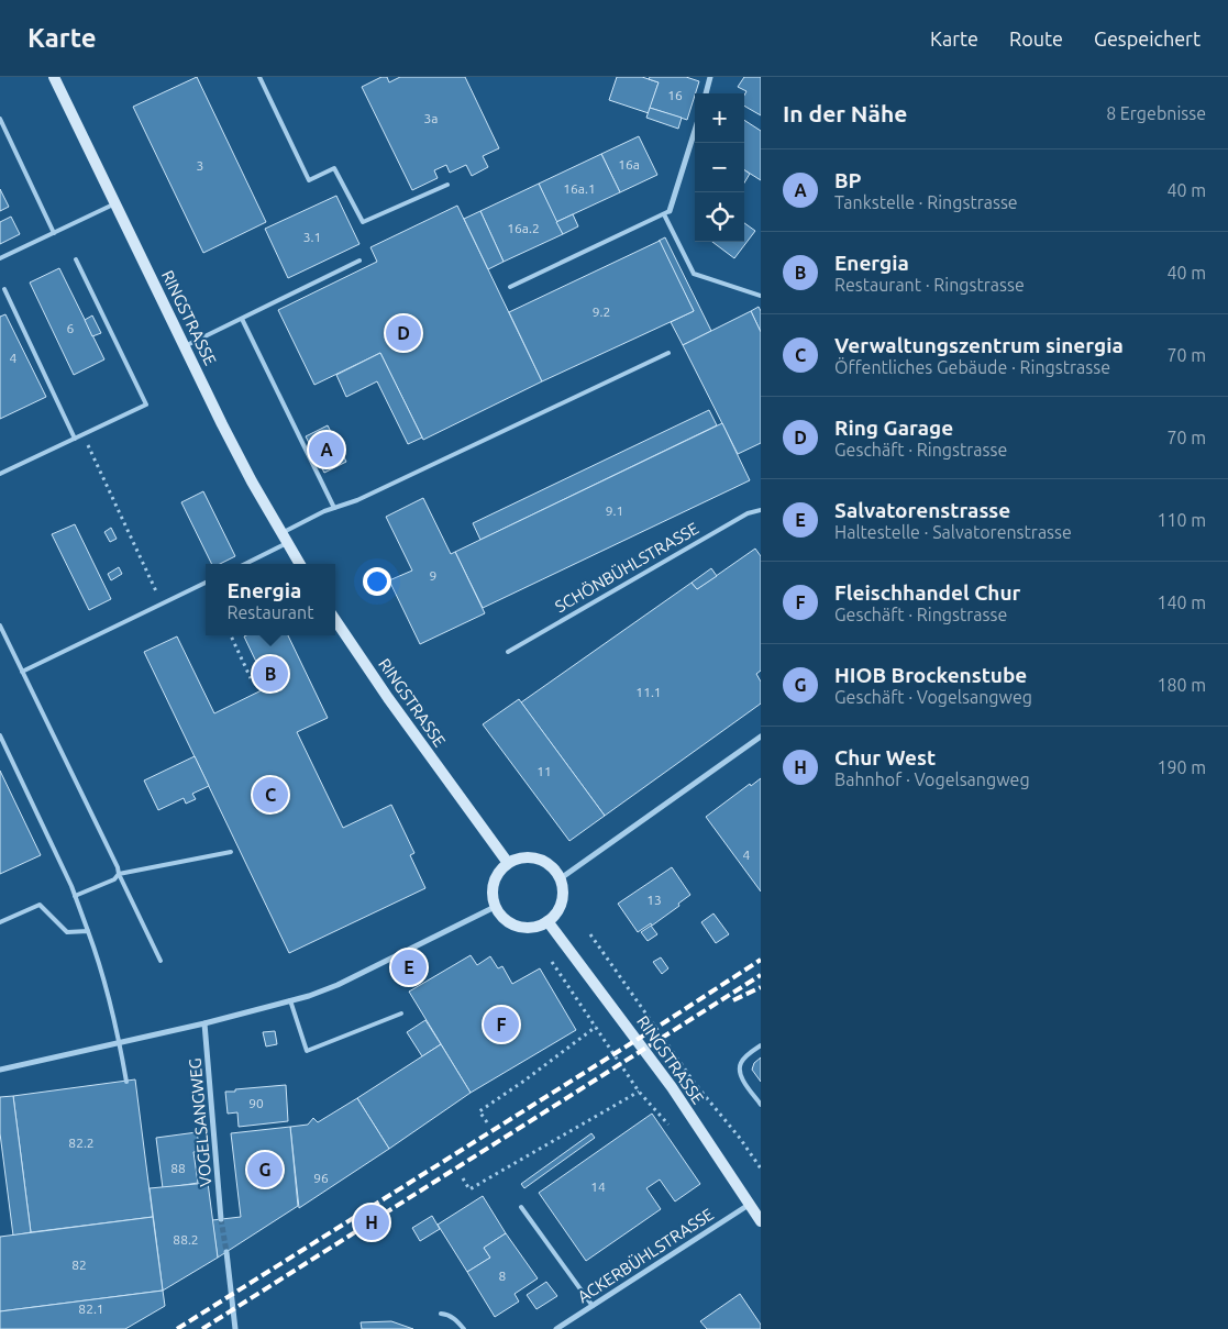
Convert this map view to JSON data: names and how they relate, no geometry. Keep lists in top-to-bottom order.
{
  "streets": {
    "main road": ["RINGSTRASSE"],
    "street": ["VOGELSANGWEG", "ACKERBÜHLSTRASSE"],
    "lane": ["SCHÖNBÜHLSTRASSE"]
  },
  "crossings": [
    ["RINGSTRASSE", "ACKERBÜHLSTRASSE"]
  ],
  "house_numbers": [
    "16",
    "3a",
    "16a",
    "3",
    "16a.1",
    "16a.2",
    "3.1",
    "9.2",
    "6",
    "4",
    "9.1",
    "9",
    "11.1",
    "11",
    "4",
    "13",
    "90",
    "82.2",
    "88",
    "96",
    "14",
    "88.2",
    "82",
    "8",
    "82.1"
  ],
  "page": {
    "header": "Karte",
    "nav": ["Karte", "Route", "Gespeichert"],
    "heading": ["In der Nähe", "8 Ergebnisse"],
    "map_buttons": ["+", "−"],
    "list": [
      {
        "mark": "A",
        "name": "BP",
        "note": "Tankstelle · Ringstrasse",
        "value": "40 m"
      },
      {
        "mark": "B",
        "name": "Energia",
        "note": "Restaurant · Ringstrasse",
        "value": "40 m"
      },
      {
        "mark": "C",
        "name": "Verwaltungszentrum sinergia",
        "note": "Öffentliches Gebäude · Ringstrasse",
        "value": "70 m"
      },
      {
        "mark": "D",
        "name": "Ring Garage",
        "note": "Geschäft · Ringstrasse",
        "value": "70 m"
      },
      {
        "mark": "E",
        "name": "Salvatorenstrasse",
        "note": "Haltestelle · Salvatorenstrasse",
        "value": "110 m"
      },
      {
        "mark": "F",
        "name": "Fleischhandel Chur",
        "note": "Geschäft · Ringstrasse",
        "value": "140 m"
      },
      {
        "mark": "G",
        "name": "HIOB Brockenstube",
        "note": "Geschäft · Vogelsangweg",
        "value": "180 m"
      },
      {
        "mark": "H",
        "name": "Chur West",
        "note": "Bahnhof · Vogelsangweg",
        "value": "190 m"
      }
    ],
    "pins": [
      "D",
      "A",
      "B",
      "C",
      "E",
      "F",
      "G",
      "H"
    ],
    "popup": ["Energia", "Restaurant"]
  }
}
